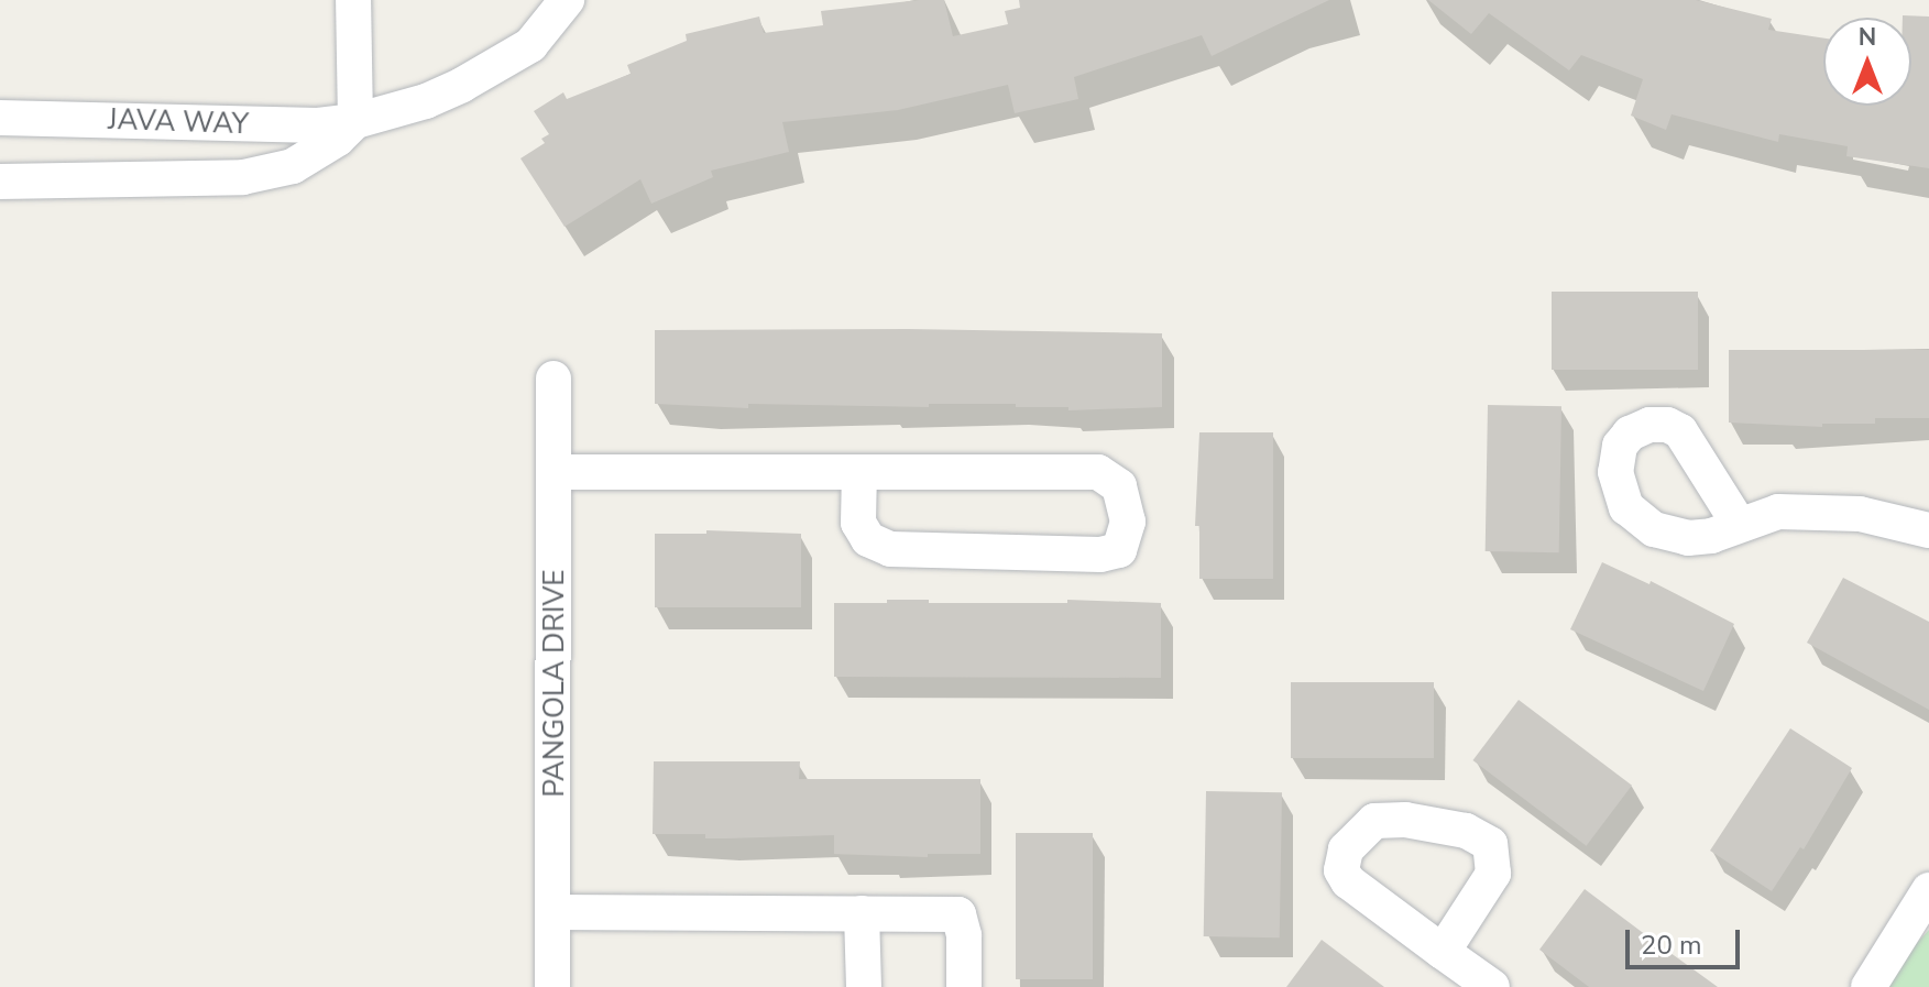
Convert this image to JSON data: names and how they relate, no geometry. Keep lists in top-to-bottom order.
{
  "streets": {
    "street": ["JAVA WAY", "PANGOLA DRIVE"]
  },
  "scale_bar": "20 m",
  "north": "top"
}
